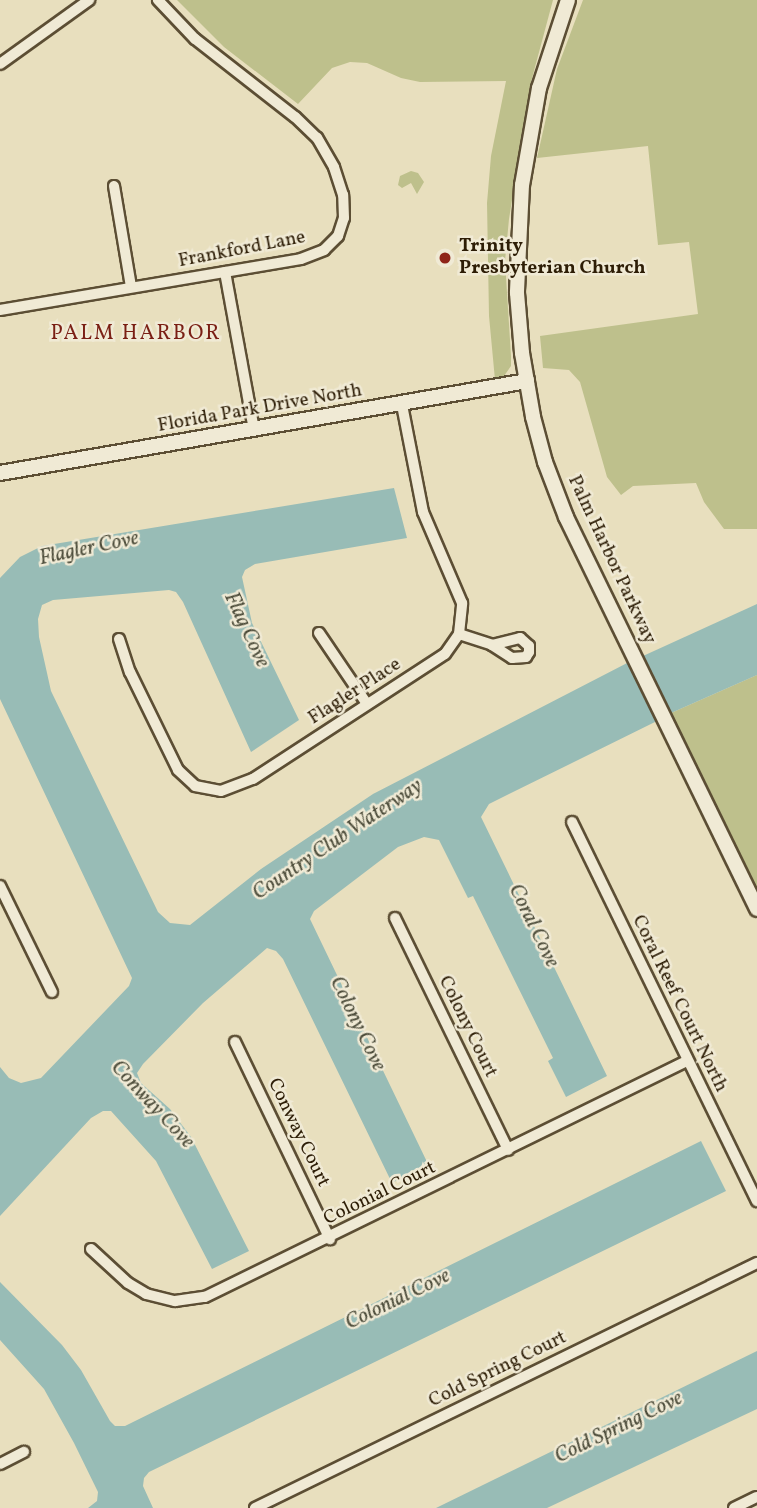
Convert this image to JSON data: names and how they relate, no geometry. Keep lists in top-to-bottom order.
{
  "streets": {
    "street": [
      "Frankford Lane",
      "Florida Park Drive North",
      "Palm Harbor Parkway",
      "Flagler Place",
      "Coral Reef Court North",
      "Colony Court",
      "Conway Court",
      "Colonial Court",
      "Cold Spring Court"
    ]
  },
  "crossings": [
    ["Florida Park Drive North", "Palm Harbor Parkway"],
    ["Coral Reef Court North", "Colonial Court"],
    ["Colony Court", "Colonial Court"],
    ["Conway Court", "Colonial Court"]
  ],
  "districts": ["PALM HARBOR"],
  "water": [
    "Flagler Cove",
    "Flag Cove",
    "Country Club Waterway",
    "Coral Cove",
    "Colony Cove",
    "Conway Cove",
    "Colonial Cove",
    "Cold Spring Cove"
  ],
  "places": ["Trinity Presbyterian Church"]
}
